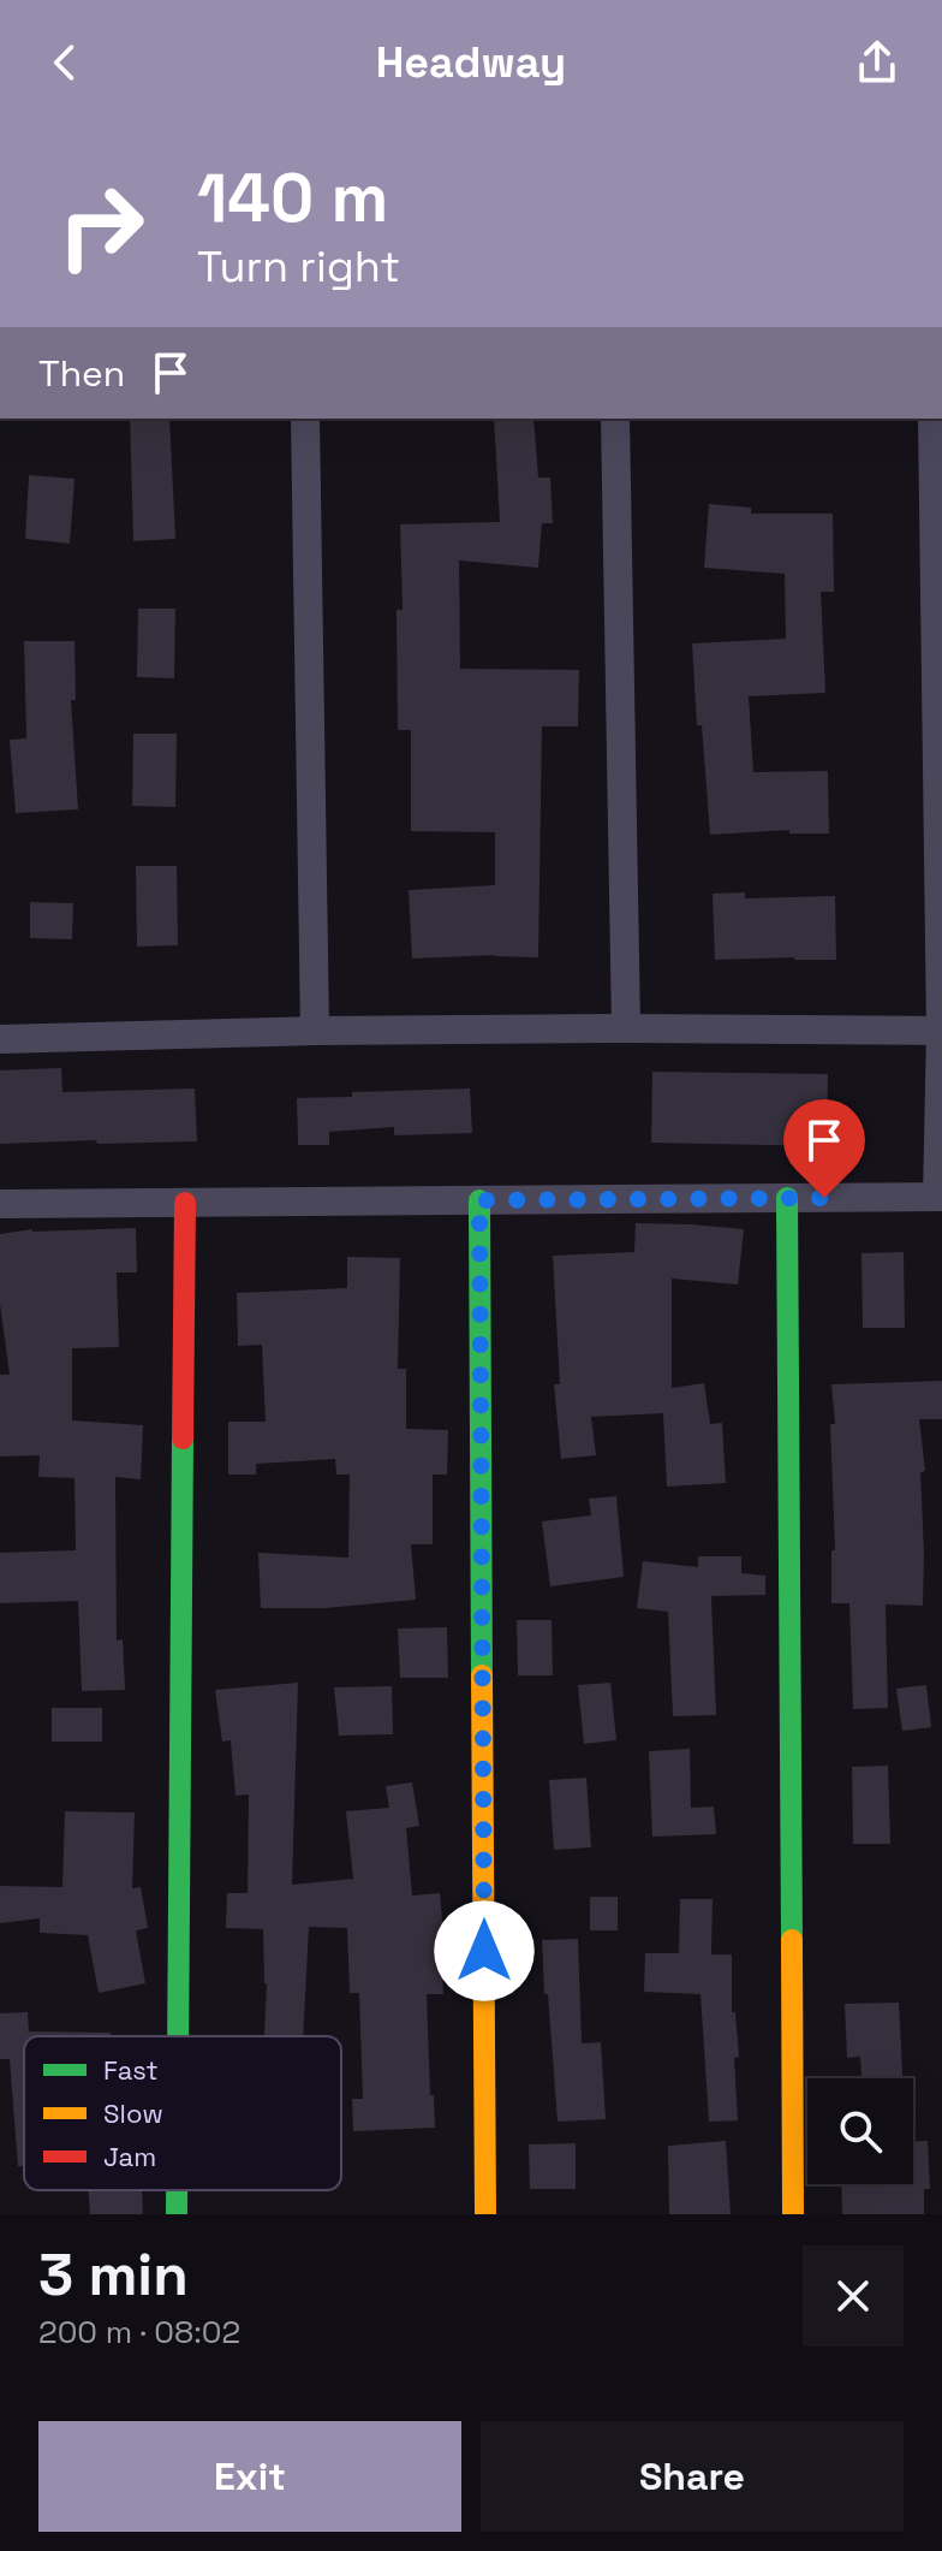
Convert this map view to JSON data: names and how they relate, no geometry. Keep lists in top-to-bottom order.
{
  "legend": ["Fast", "Slow", "Jam"],
  "page": {
    "header": "Headway",
    "turn": ["140 m", "Turn right"],
    "then": "Then",
    "heading": ["3 min", "200 m · 08:02"],
    "buttons": ["Exit", "Share"]
  }
}
